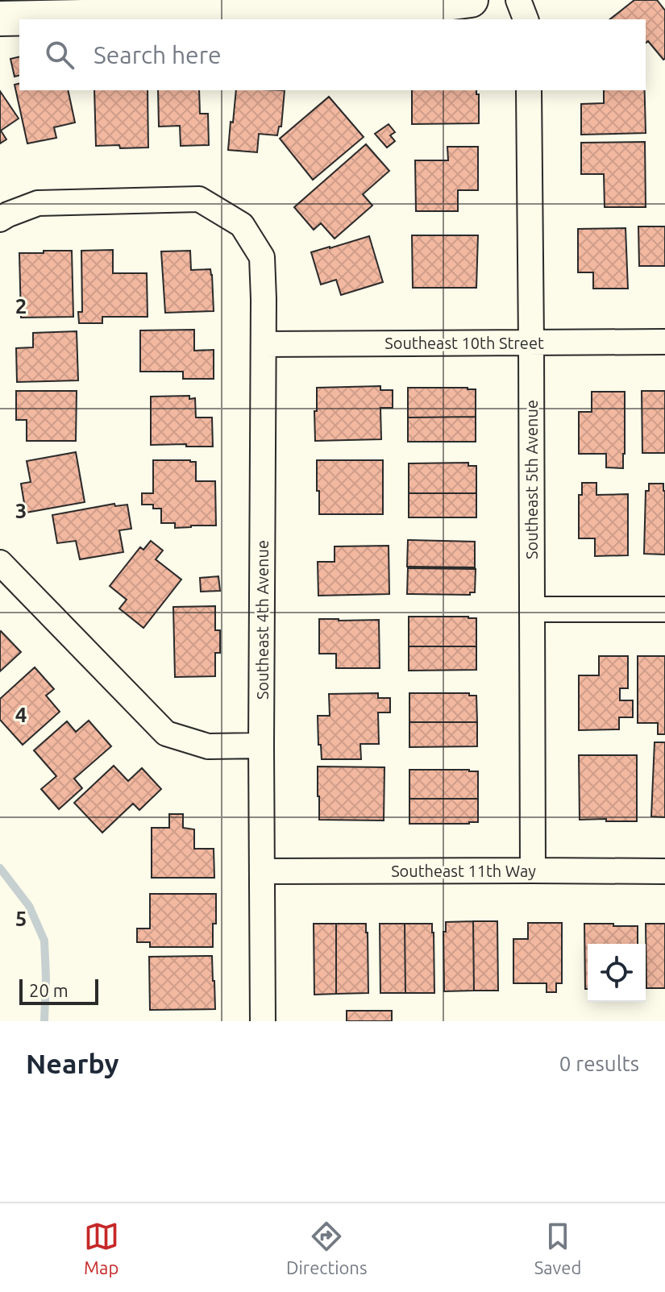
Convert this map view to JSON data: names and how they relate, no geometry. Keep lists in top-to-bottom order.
{
  "streets": {
    "street": [
      "Southeast 10th Street",
      "Southeast 5th Avenue",
      "Southeast 4th Avenue",
      "Southeast 11th Way"
    ]
  },
  "crossings": [
    ["Southeast 10th Street", "Southeast 5th Avenue"],
    ["Southeast 10th Street", "Southeast 4th Avenue"],
    ["Southeast 5th Avenue", "Southeast 11th Way"],
    ["Southeast 4th Avenue", "Southeast 11th Way"]
  ],
  "scale_bar": "20 m",
  "page": {
    "search": "Search here",
    "scale": "20 m",
    "heading": ["Nearby", "0 results"],
    "nav": ["Map", "Directions", "Saved"]
  },
  "grid": {
    "rows": [
      "2",
      "3",
      "4",
      "5"
    ]
  }
}
